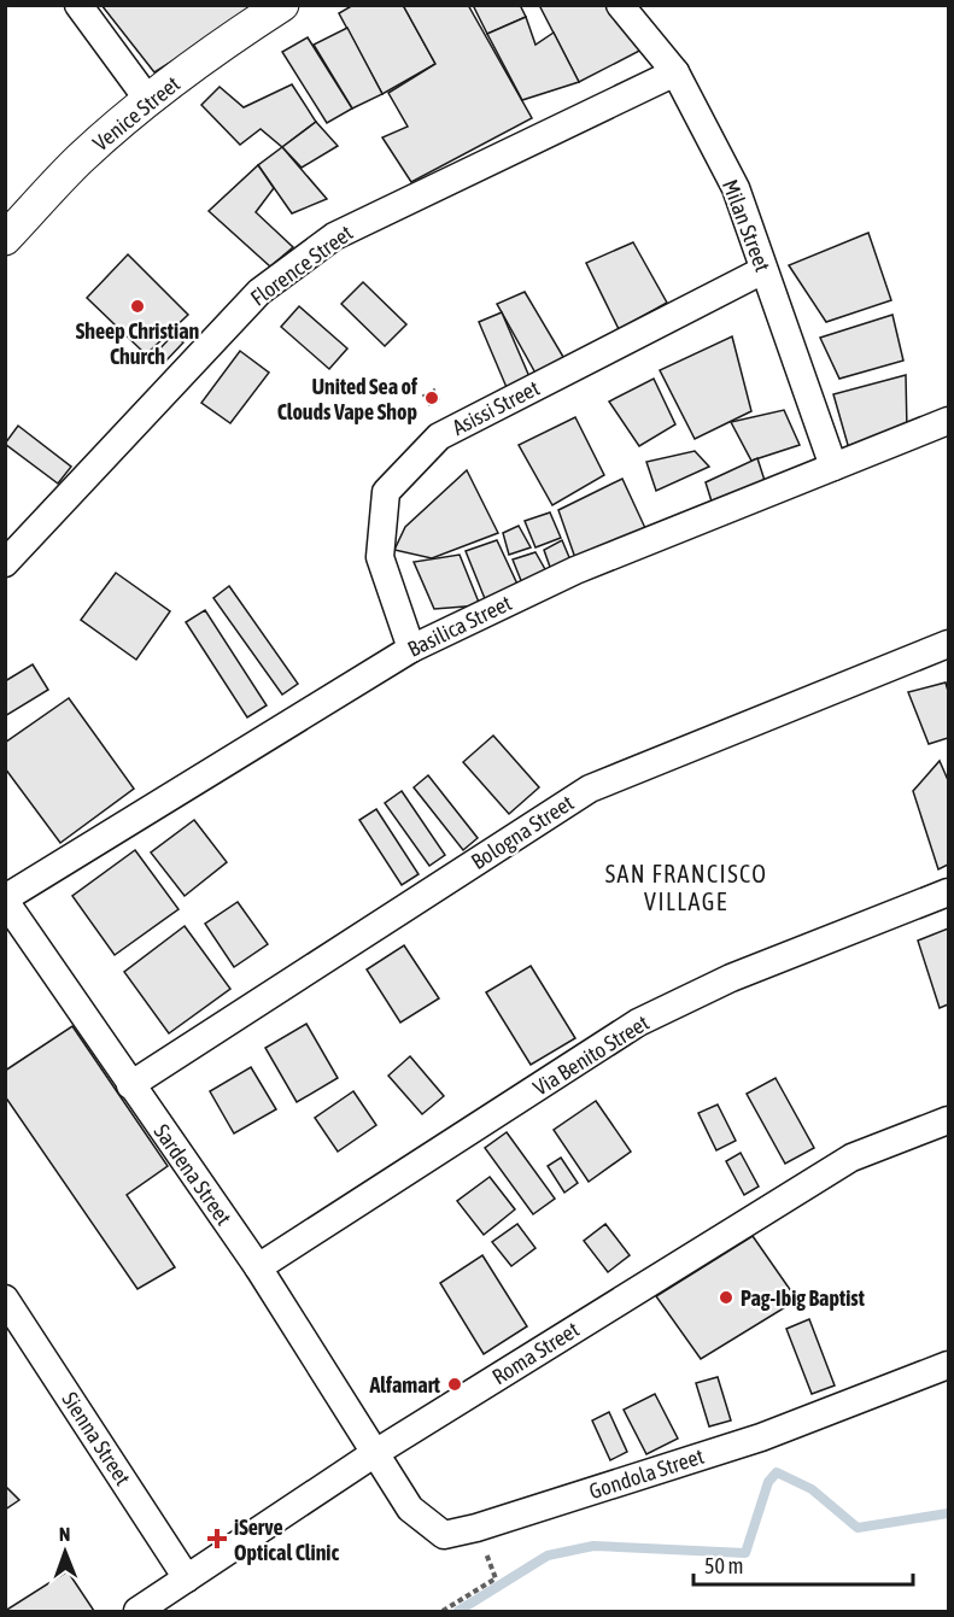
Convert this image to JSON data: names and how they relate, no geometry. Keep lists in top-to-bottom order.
{
  "streets": {
    "street": [
      "Venice Street",
      "Milan Street",
      "Florence Street",
      "Asissi Street",
      "Basilica Street",
      "Bologna Street",
      "Via Benito Street",
      "Sardena Street",
      "Roma Street",
      "Sienna Street",
      "Gondola Street"
    ]
  },
  "crossings": [
    ["Milan Street", "Florence Street"],
    ["Milan Street", "Asissi Street"],
    ["Milan Street", "Basilica Street"],
    ["Asissi Street", "Basilica Street"],
    ["Basilica Street", "Sardena Street"],
    ["Bologna Street", "Sardena Street"],
    ["Via Benito Street", "Sardena Street"],
    ["Sardena Street", "Roma Street"],
    ["Sardena Street", "Gondola Street"],
    ["Roma Street", "Sienna Street"],
    ["Roma Street", "Gondola Street"]
  ],
  "districts": ["SAN FRANCISCO VILLAGE"],
  "places": {
    "other": [
      "Sheep Christian Church",
      "United Sea of Clouds Vape Shop",
      "Pag-Ibig Baptist",
      "Alfamart"
    ],
    "health": ["iServe Optical Clinic"]
  },
  "scale_bar": "50 m",
  "north": "top"
}
